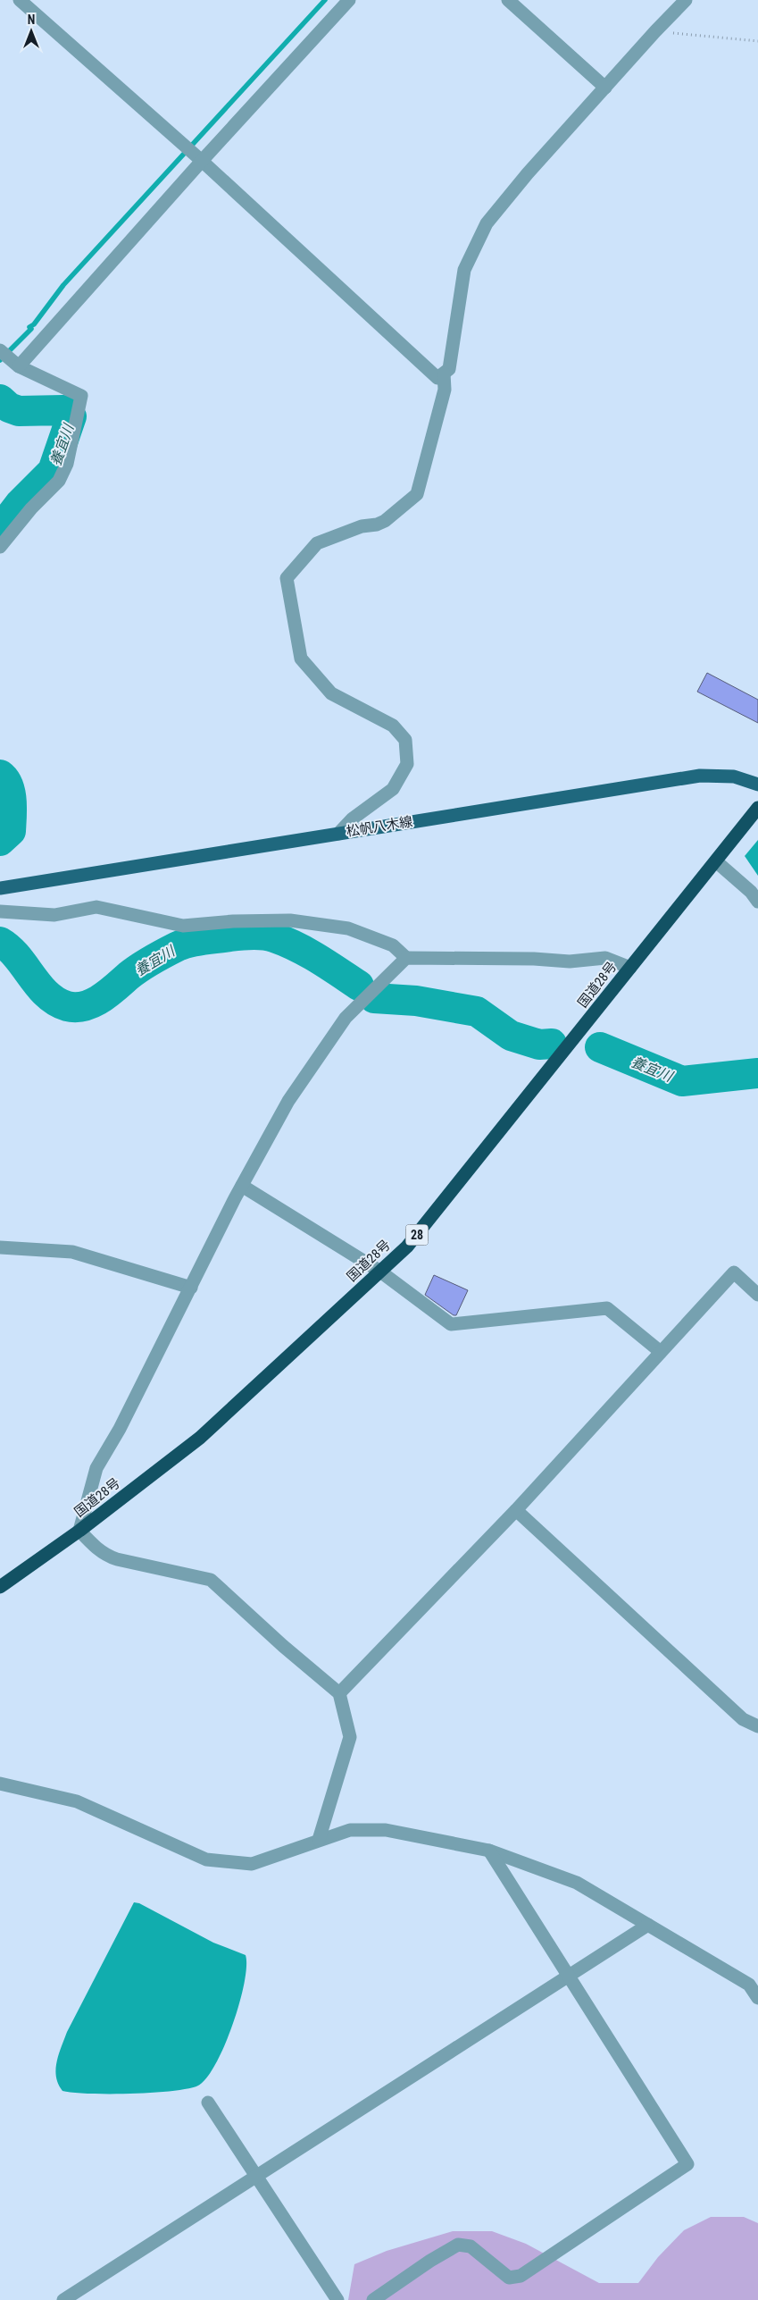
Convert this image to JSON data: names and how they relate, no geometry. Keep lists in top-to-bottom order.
{
  "streets": {
    "highway": ["国道28号", "28"],
    "main road": ["松帆八木線"]
  },
  "water": ["養宜川"],
  "north": "top"
}
